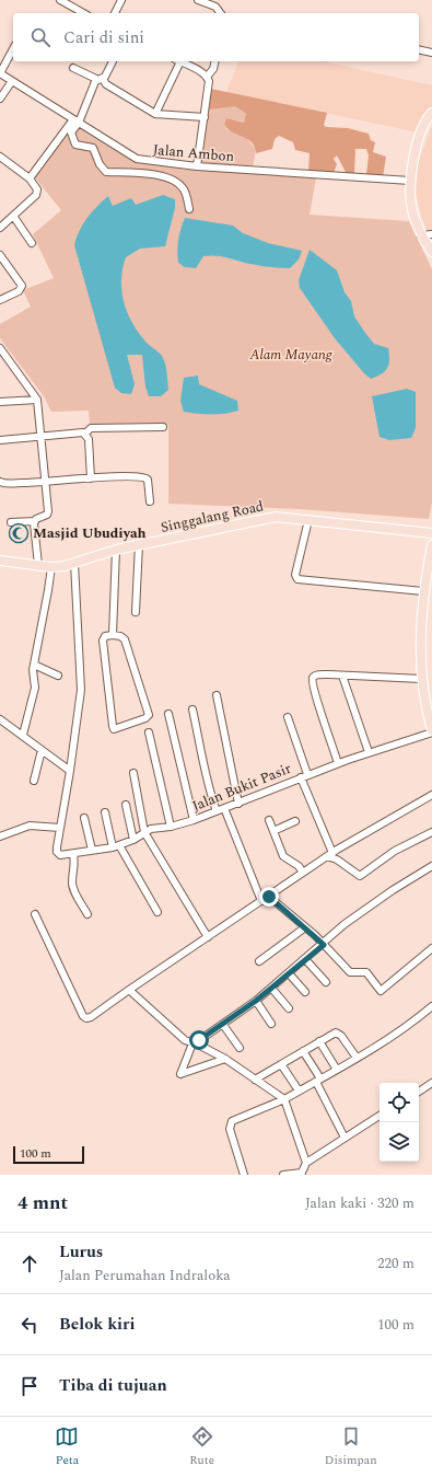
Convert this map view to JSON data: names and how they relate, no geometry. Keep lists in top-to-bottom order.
{
  "streets": {
    "main road": ["Singgalang Road"],
    "street": ["Jalan Ambon", "Jalan Bukit Pasir"]
  },
  "parks": ["Alam Mayang"],
  "places": {
    "mosque": ["Masjid Ubudiyah"]
  },
  "scale_bar": "100 m",
  "page": {
    "search": "Cari di sini",
    "scale": "100 m",
    "heading": ["4 mnt", "Jalan kaki · 320 m"],
    "list": [
      ["Lurus", "Jalan Perumahan Indraloka", "220 m"],
      ["Belok kiri", "100 m"],
      "Tiba di tujuan"
    ],
    "nav": ["Peta", "Rute", "Disimpan"]
  }
}
